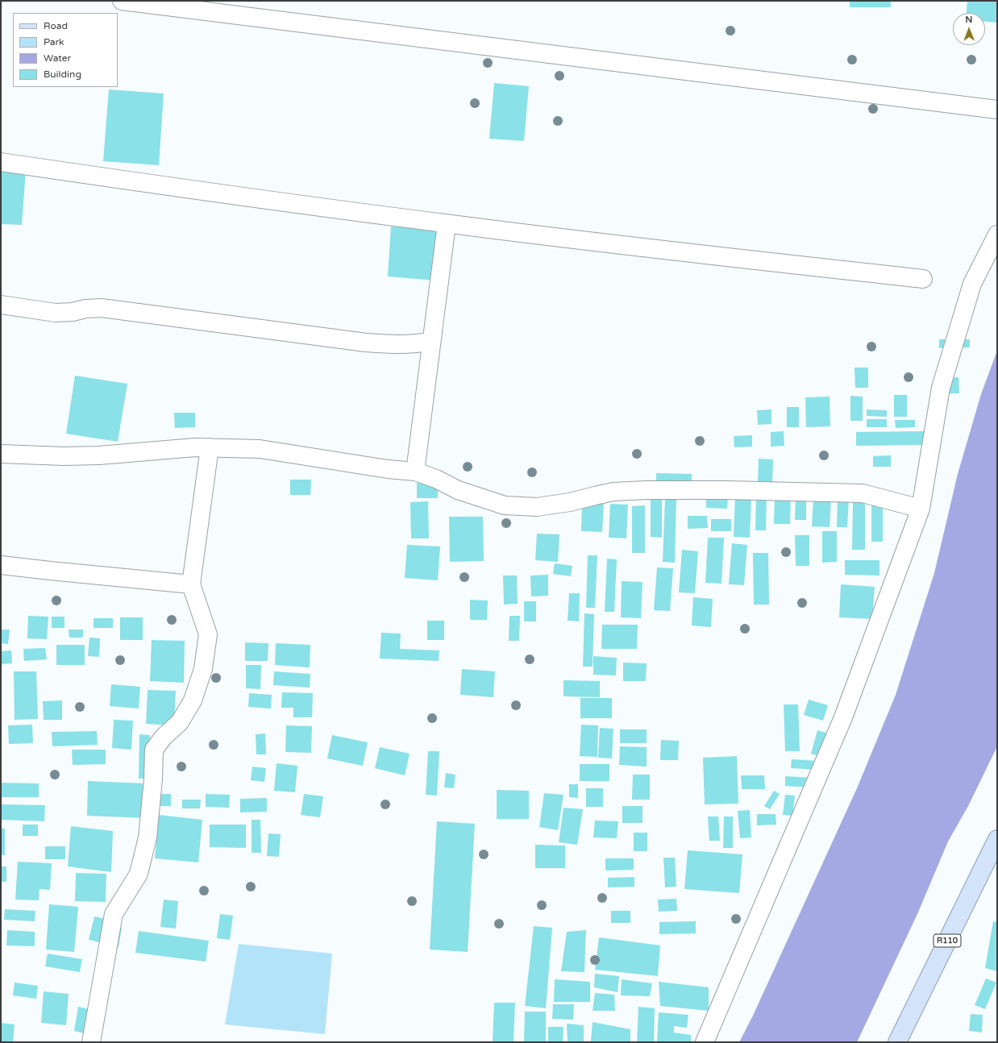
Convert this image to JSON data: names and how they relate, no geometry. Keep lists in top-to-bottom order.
{
  "streets": {
    "main road": ["R110"]
  },
  "legend": [
    "Road",
    "Park",
    "Water",
    "Building"
  ],
  "north": "top"
}
